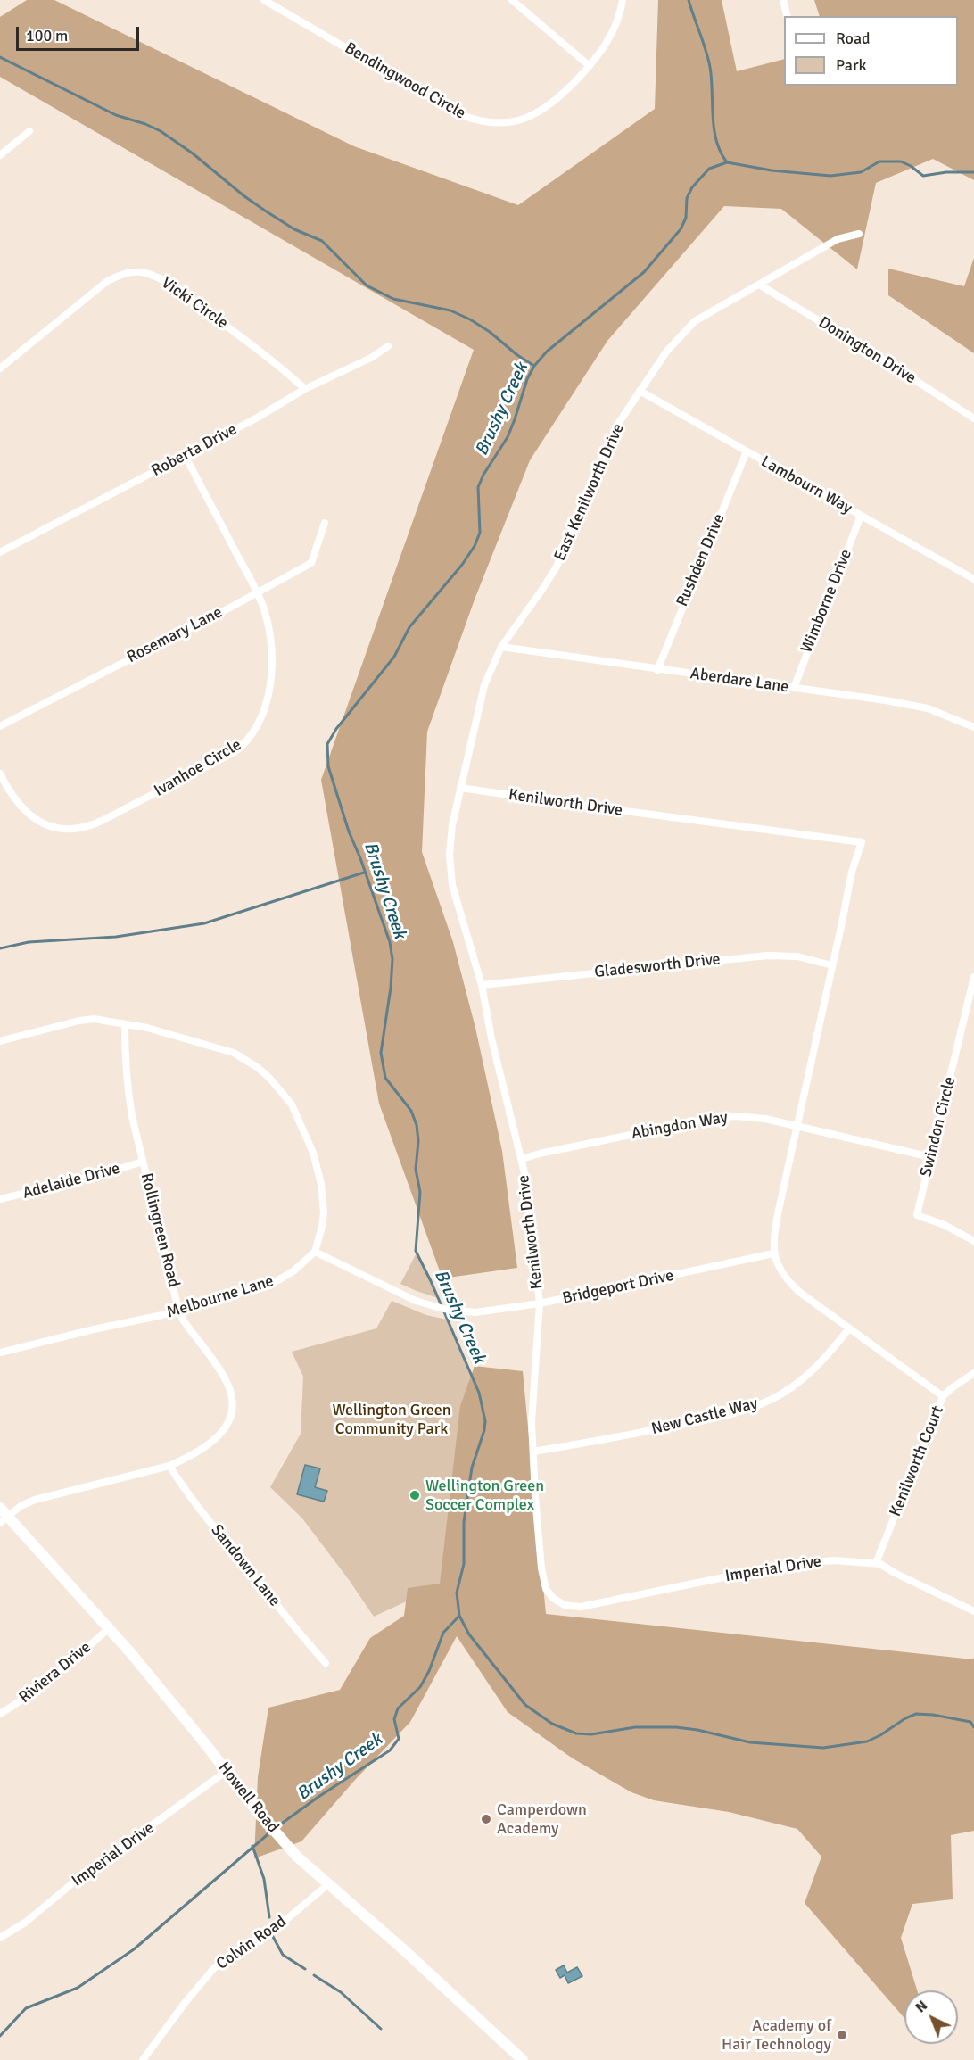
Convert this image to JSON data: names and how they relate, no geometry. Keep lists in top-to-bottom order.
{
  "streets": {
    "main road": ["Howell Road"],
    "street": [
      "Bendingwood Circle",
      "Vicki Circle",
      "Donington Drive",
      "Roberta Drive",
      "Lambourn Way",
      "East Kenilworth Drive",
      "Rushden Drive",
      "Wimborne Drive",
      "Rosemary Lane",
      "Aberdare Lane",
      "Ivanhoe Circle",
      "Kenilworth Drive",
      "Gladesworth Drive",
      "Abingdon Way",
      "Swindon Circle",
      "Adelaide Drive",
      "Rollingreen Road",
      "Bridgeport Drive",
      "Melbourne Lane",
      "New Castle Way",
      "Kenilworth Court",
      "Sandown Lane",
      "Imperial Drive",
      "Riviera Drive",
      "Colvin Road"
    ]
  },
  "crossings": [
    ["Vicki Circle", "Roberta Drive"],
    ["Donington Drive", "East Kenilworth Drive"],
    ["Roberta Drive", "Ivanhoe Circle"],
    ["Lambourn Way", "East Kenilworth Drive"],
    ["Lambourn Way", "Rushden Drive"],
    ["Lambourn Way", "Wimborne Drive"],
    ["East Kenilworth Drive", "Aberdare Lane"],
    ["East Kenilworth Drive", "Kenilworth Drive"],
    ["Rushden Drive", "Aberdare Lane"],
    ["Wimborne Drive", "Aberdare Lane"],
    ["Rosemary Lane", "Ivanhoe Circle"],
    ["Kenilworth Drive", "Gladesworth Drive"],
    ["Kenilworth Drive", "Abingdon Way"],
    ["Kenilworth Drive", "Bridgeport Drive"],
    ["Kenilworth Drive", "New Castle Way"],
    ["Kenilworth Drive", "Imperial Drive"],
    ["Abingdon Way", "Swindon Circle"],
    ["Adelaide Drive", "Rollingreen Road"],
    ["Rollingreen Road", "Melbourne Lane"],
    ["Rollingreen Road", "Sandown Lane"],
    ["Rollingreen Road", "Howell Road"],
    ["Bridgeport Drive", "Melbourne Lane"],
    ["Kenilworth Court", "Imperial Drive"],
    ["Imperial Drive", "Howell Road"],
    ["Riviera Drive", "Howell Road"],
    ["Howell Road", "Colvin Road"]
  ],
  "water": ["Brushy Creek"],
  "parks": ["Wellington Green Community Park"],
  "places": ["Wellington Green Soccer Complex", "Camperdown Academy", "Academy of Hair Technology"],
  "legend": ["Road", "Park"],
  "scale_bar": "100 m",
  "north": "top left"
}
